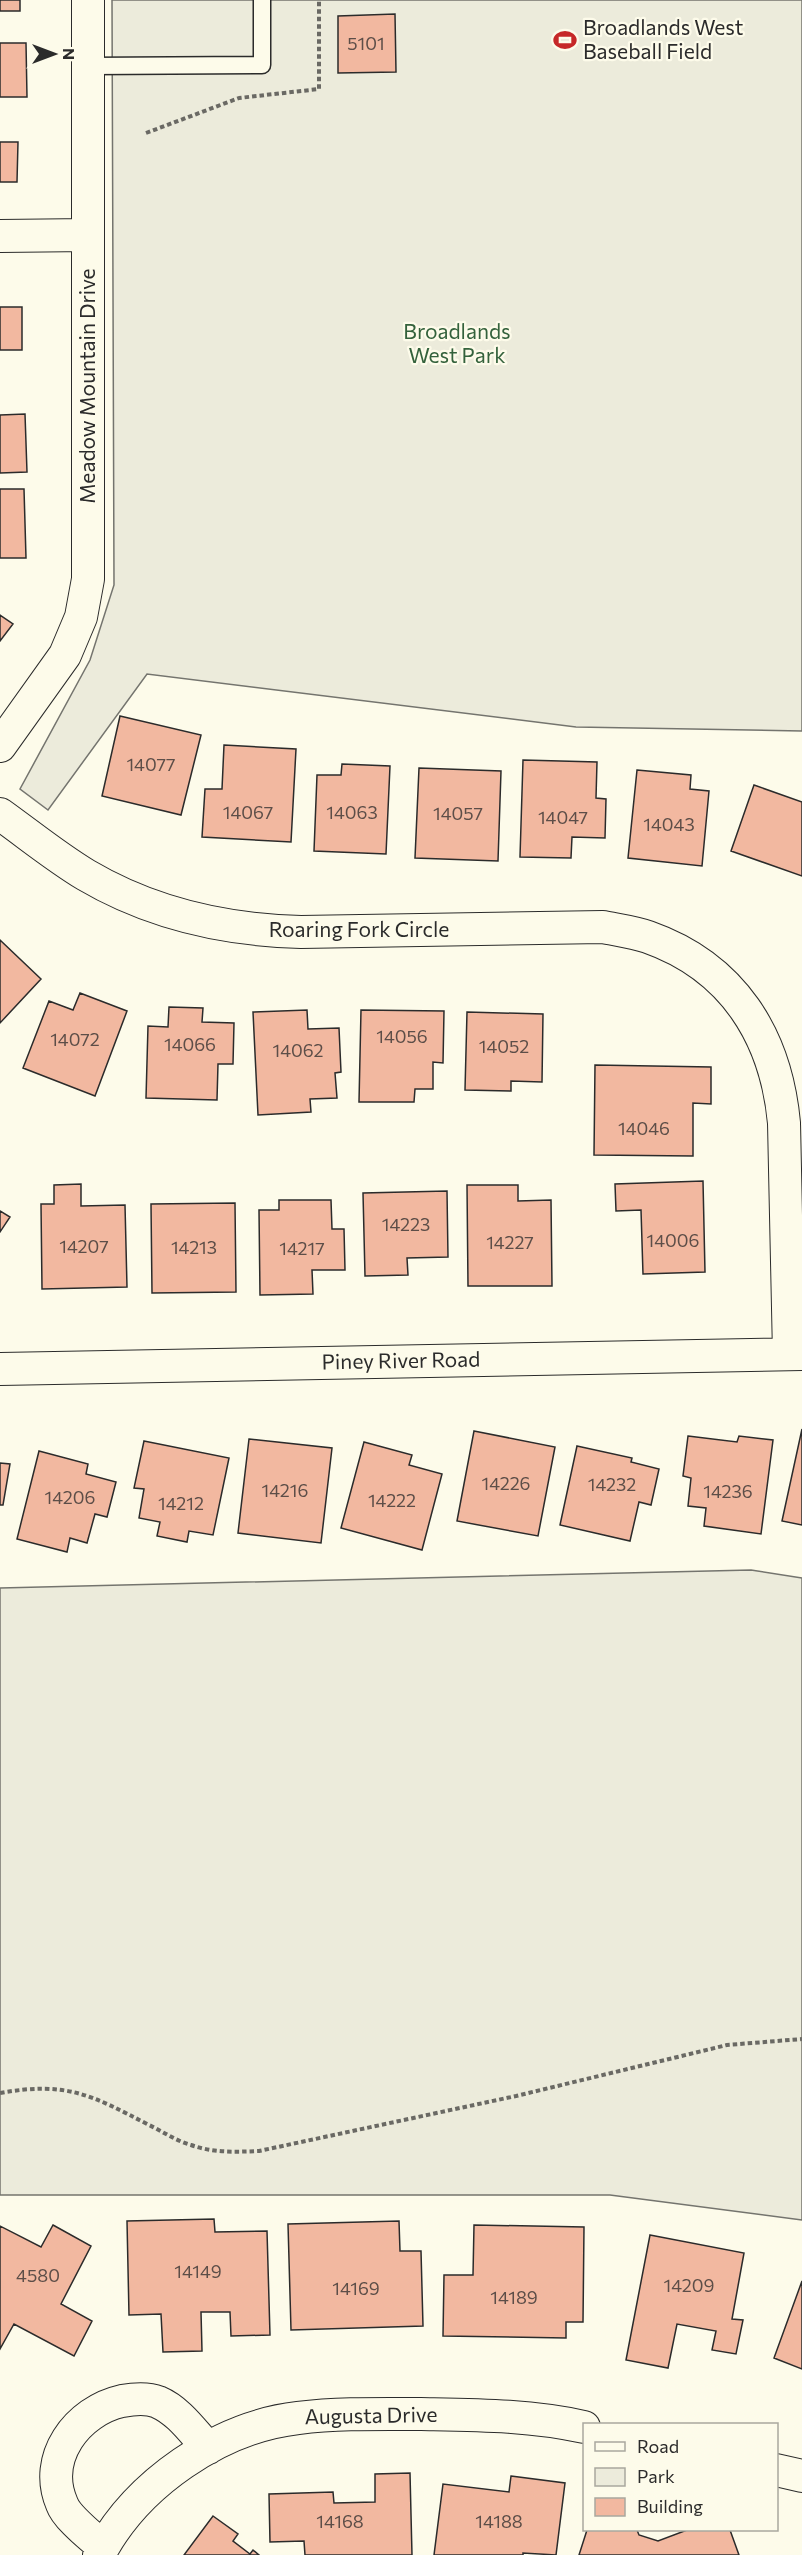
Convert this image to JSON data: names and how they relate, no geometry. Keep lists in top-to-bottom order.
{
  "streets": {
    "street": [
      "Meadow Mountain Drive",
      "Roaring Fork Circle",
      "Piney River Road",
      "Augusta Drive"
    ]
  },
  "crossings": [
    ["Roaring Fork Circle", "Piney River Road"]
  ],
  "parks": ["Broadlands West Park"],
  "places": {
    "sports": ["Broadlands West Baseball Field"]
  },
  "house_numbers": [
    "5101",
    "14077",
    "14067",
    "14063",
    "14057",
    "14047",
    "14043",
    "14056",
    "14072",
    "14066",
    "14052",
    "14062",
    "14046",
    "14223",
    "14006",
    "14227",
    "14207",
    "14213",
    "14217",
    "14226",
    "14232",
    "14216",
    "14236",
    "14206",
    "14222",
    "14212",
    "14149",
    "4580",
    "14209",
    "14169",
    "14189",
    "14168",
    "14188"
  ],
  "legend": ["Road", "Park", "Building"],
  "north": "right"
}
